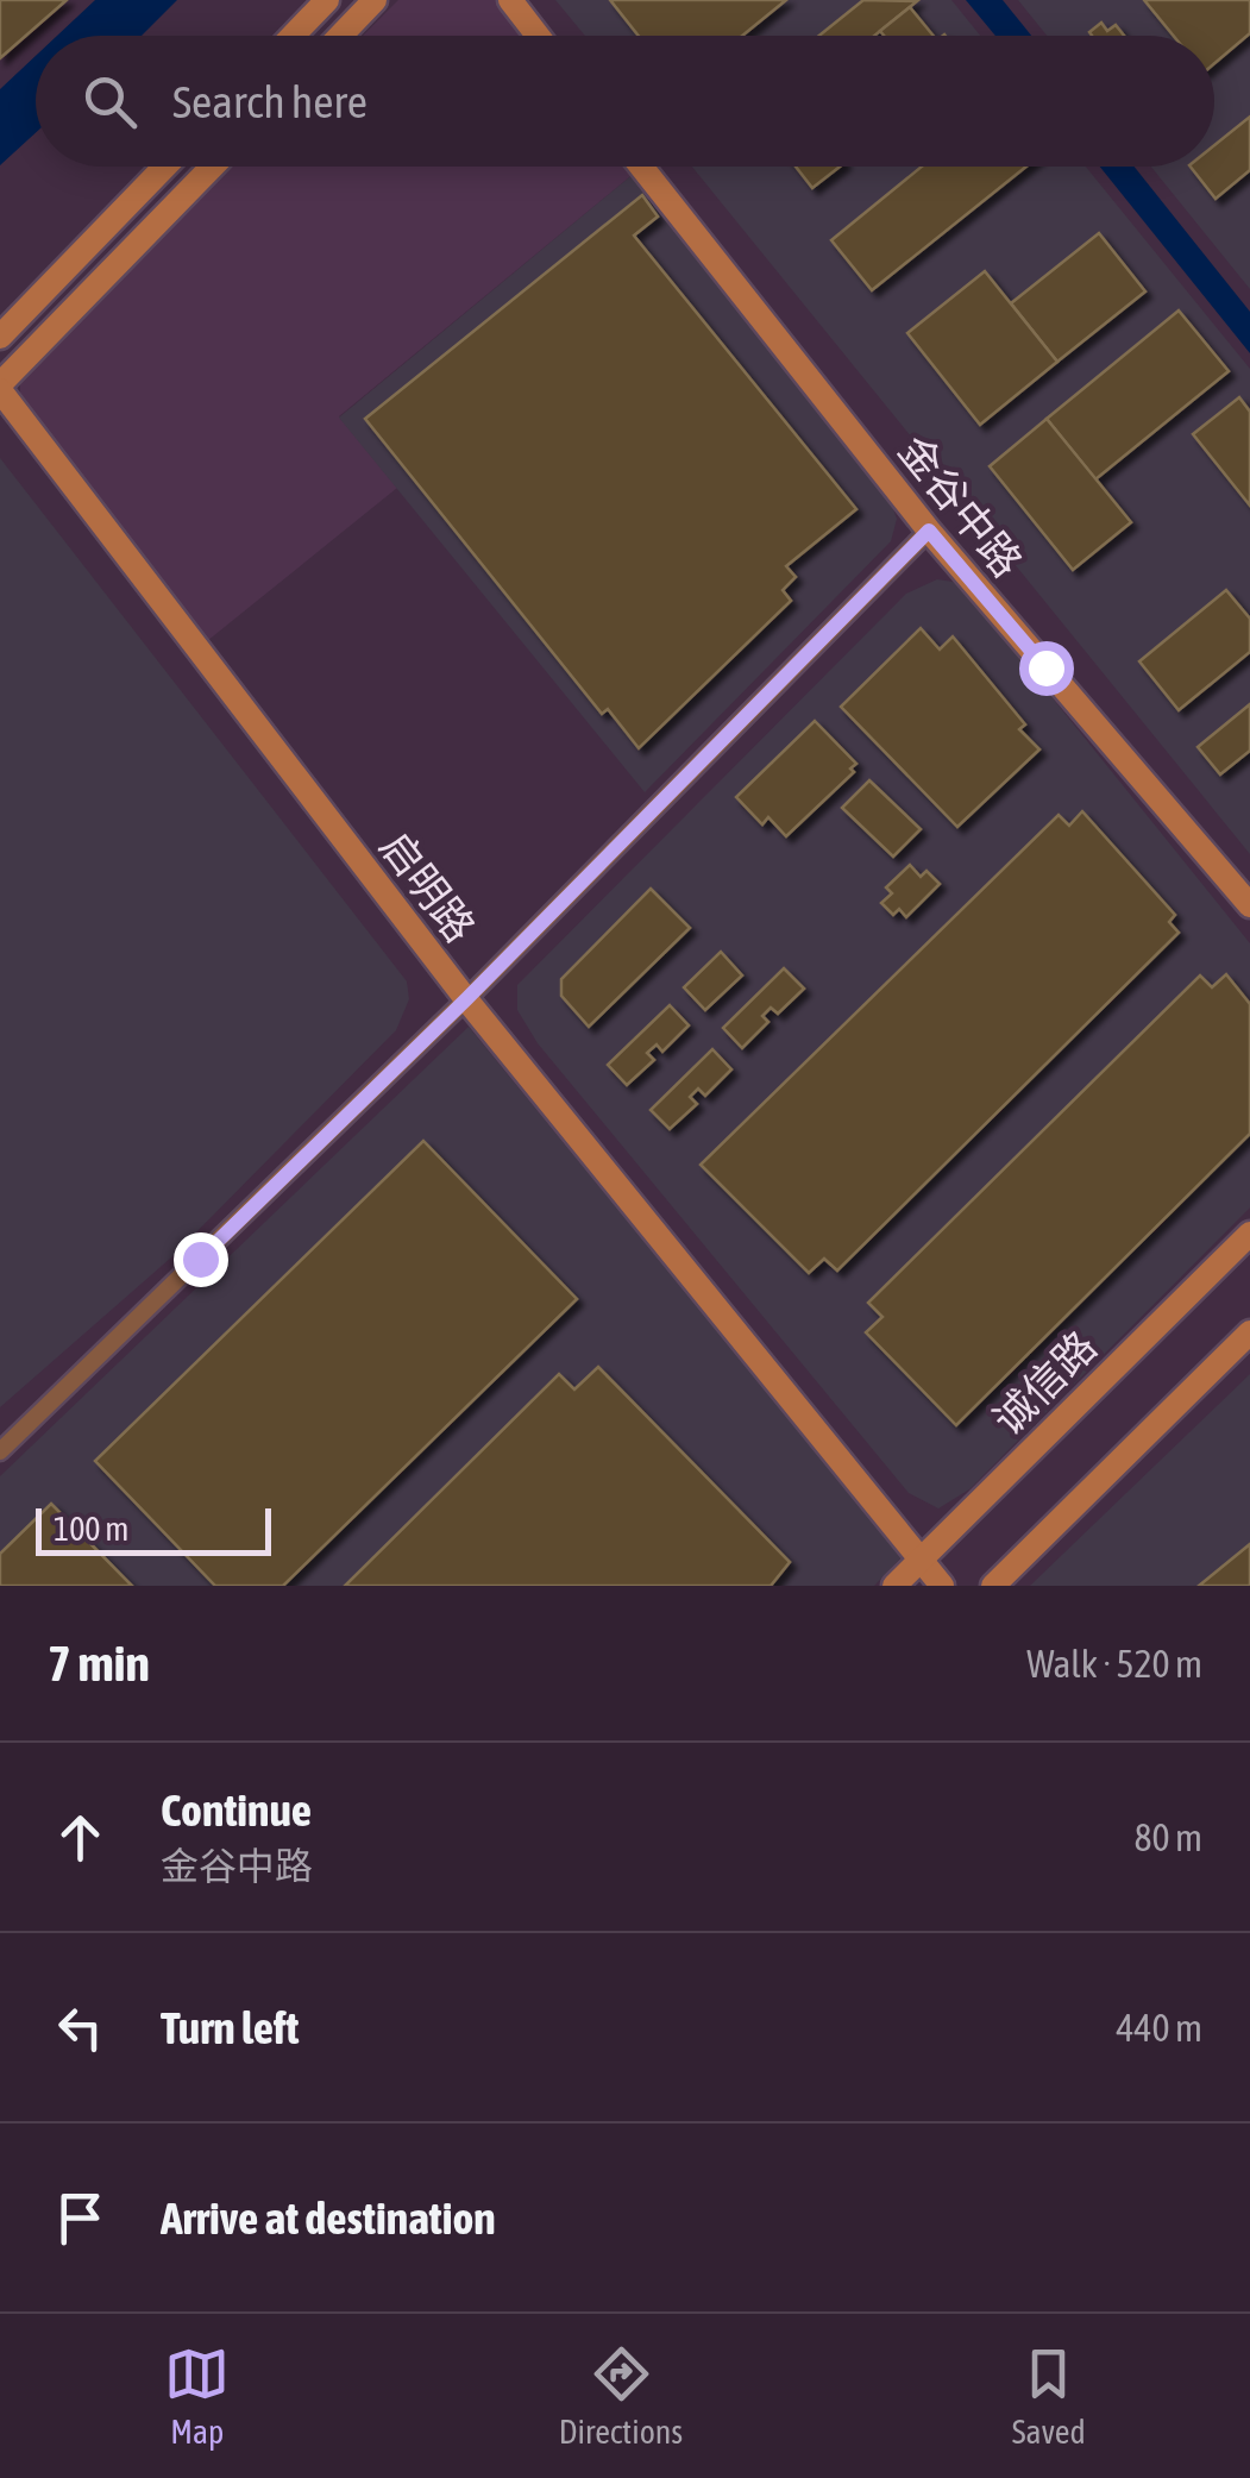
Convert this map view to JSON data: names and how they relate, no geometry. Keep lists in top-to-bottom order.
{
  "streets": {
    "street": ["金谷中路", "启明路", "诚信路"]
  },
  "crossings": [
    ["启明路", "诚信路"]
  ],
  "scale_bar": "100 m",
  "page": {
    "search": "Search here",
    "scale": "100 m",
    "heading": ["7 min", "Walk · 520 m"],
    "list": [
      ["Continue", "金谷中路", "80 m"],
      ["Turn left", "440 m"],
      "Arrive at destination"
    ],
    "nav": ["Map", "Directions", "Saved"]
  }
}
